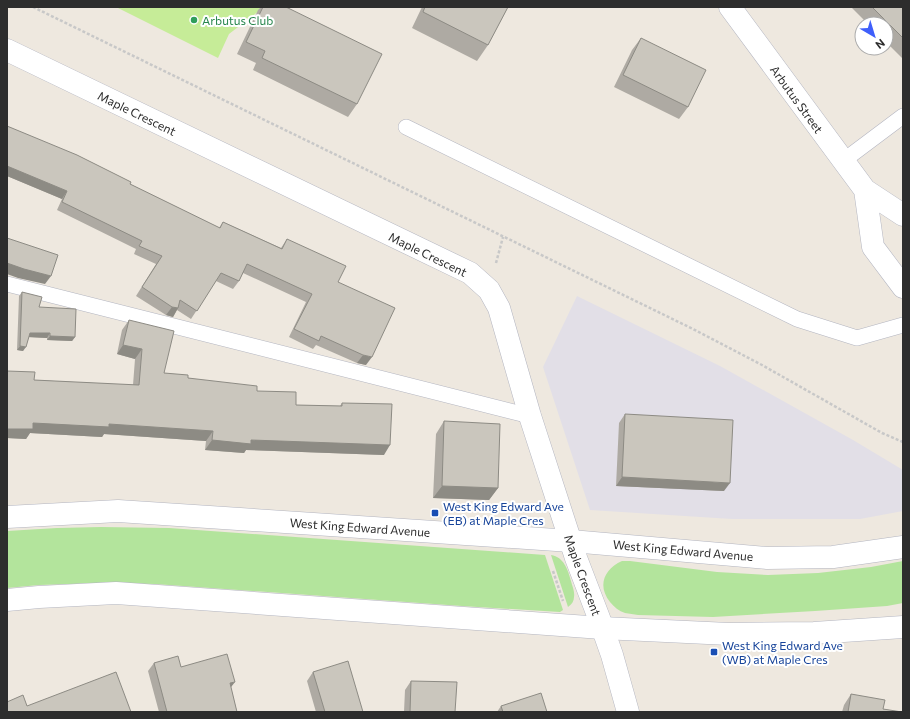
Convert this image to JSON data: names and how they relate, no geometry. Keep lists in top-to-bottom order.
{
  "streets": {
    "main road": ["Arbutus Street", "Maple Crescent", "West King Edward Avenue"]
  },
  "crossings": [
    ["Maple Crescent", "West King Edward Avenue"]
  ],
  "places": {
    "other": ["Arbutus Club"],
    "transit": ["West King Edward Ave (EB) at Maple Cres", "West King Edward Ave (WB) at Maple Cres"]
  },
  "north": "bottom right"
}
